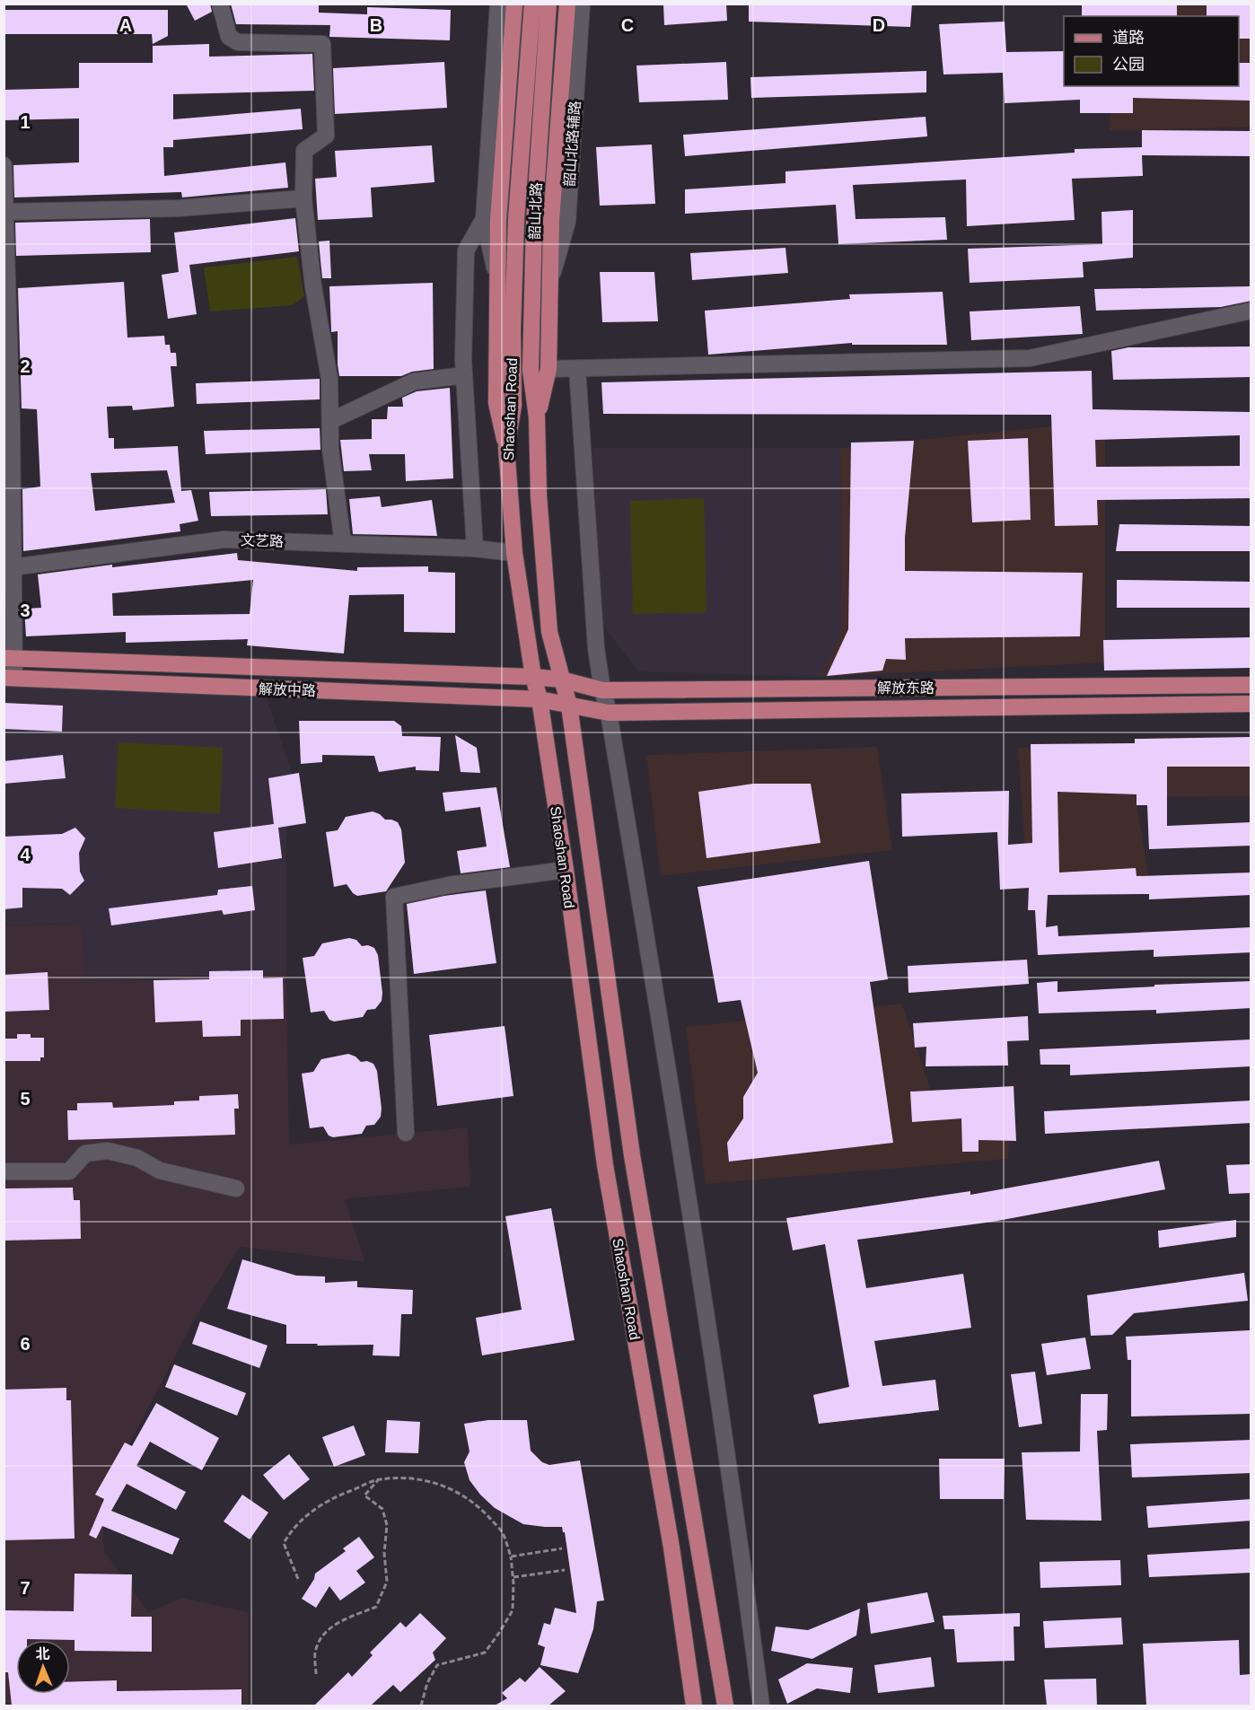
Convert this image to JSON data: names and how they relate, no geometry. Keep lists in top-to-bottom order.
{
  "streets": {
    "main road": [
      "韶山北路",
      "Shaoshan Road",
      "解放东路",
      "解放中路"
    ],
    "street": ["韶山北路辅路", "文艺路"]
  },
  "crossings": [
    ["韶山北路", "Shaoshan Road"],
    ["Shaoshan Road", "文艺路"],
    ["Shaoshan Road", "解放东路"],
    ["Shaoshan Road", "解放中路"],
    ["解放东路", "解放中路"]
  ],
  "legend": ["道路", "公园"],
  "north": "top",
  "grid": {
    "columns": [
      "A",
      "B",
      "C",
      "D"
    ],
    "rows": [
      "1",
      "2",
      "3",
      "4",
      "5",
      "6",
      "7"
    ]
  }
}
